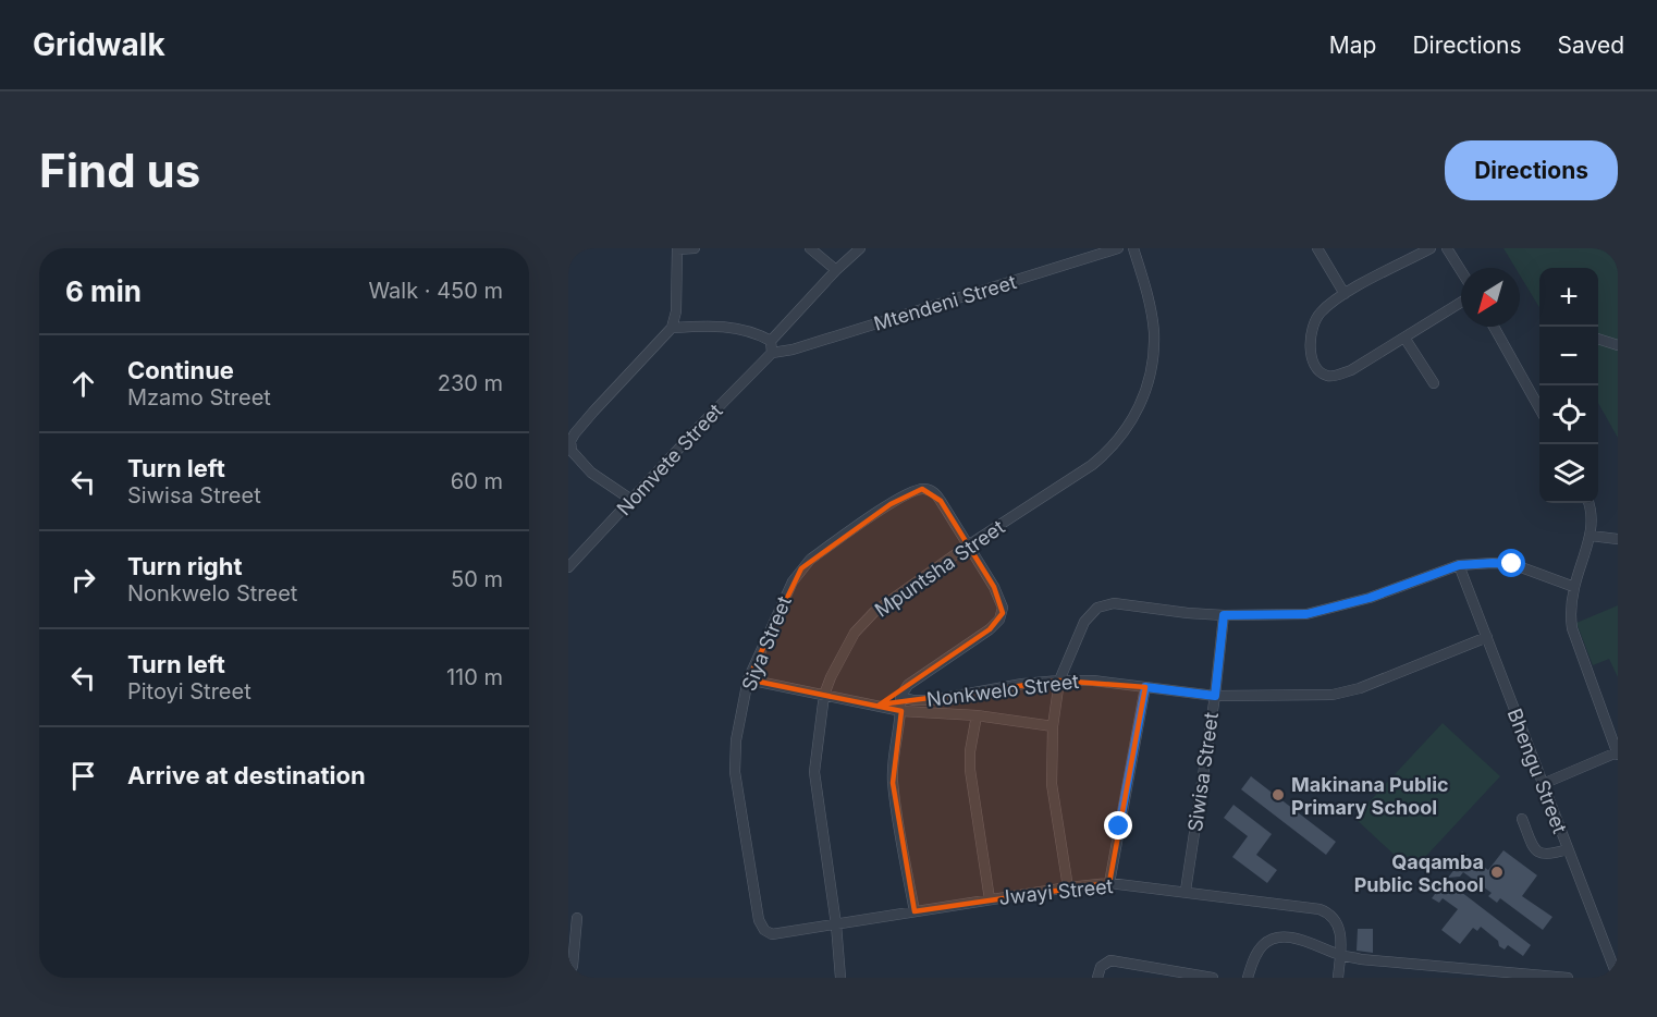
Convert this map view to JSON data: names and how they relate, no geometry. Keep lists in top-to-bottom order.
{
  "streets": {
    "street": [
      "Mtendeni Street",
      "Nomvete Street",
      "Mpuntsha Street",
      "Siya Street",
      "Nonkwelo Street",
      "Bhengu Street",
      "Siwisa Street",
      "Jwayi Street"
    ]
  },
  "crossings": [
    ["Mtendeni Street", "Nomvete Street"],
    ["Mpuntsha Street", "Siya Street"],
    ["Mpuntsha Street", "Nonkwelo Street"],
    ["Mpuntsha Street", "Jwayi Street"],
    ["Siya Street", "Nonkwelo Street"],
    ["Siya Street", "Jwayi Street"],
    ["Nonkwelo Street", "Bhengu Street"],
    ["Nonkwelo Street", "Siwisa Street"],
    ["Siwisa Street", "Jwayi Street"]
  ],
  "places": ["Makinana Public Primary School", "Qaqamba Public School"],
  "north": "bottom left",
  "page": {
    "header": "Gridwalk",
    "nav": ["Map", "Directions", "Saved"],
    "buttons": "Directions",
    "title": "Find us",
    "heading": ["6 min", "Walk · 450 m"],
    "map_buttons": ["+", "−"],
    "list": [
      ["Continue", "Mzamo Street", "230 m"],
      ["Turn left", "Siwisa Street", "60 m"],
      ["Turn right", "Nonkwelo Street", "50 m"],
      ["Turn left", "Pitoyi Street", "110 m"],
      "Arrive at destination"
    ]
  }
}
